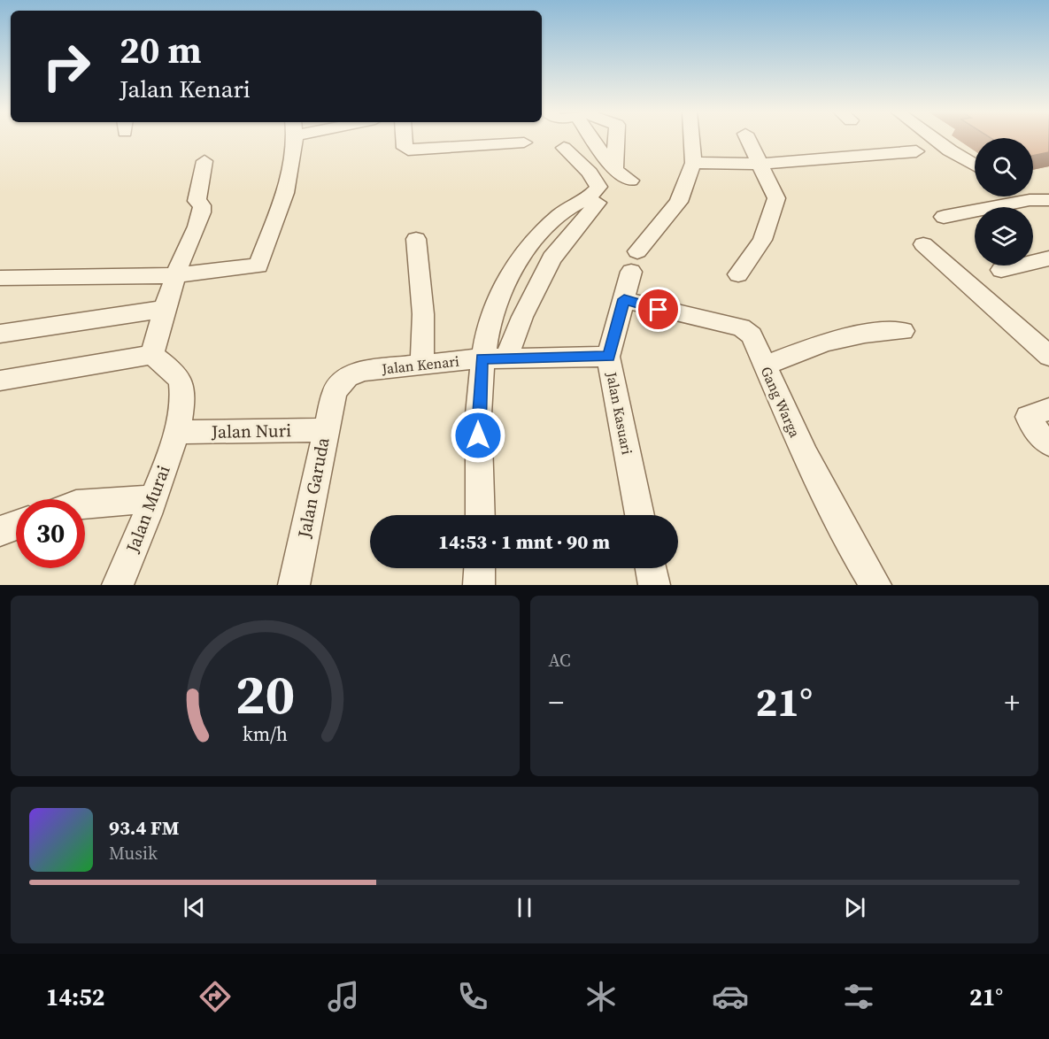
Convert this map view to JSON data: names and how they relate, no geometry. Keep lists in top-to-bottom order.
{
  "streets": {
    "street": [
      "Jalan Kenari",
      "Gang Warga",
      "Jalan Kasuari",
      "Jalan Nuri",
      "Jalan Garuda",
      "Jalan Murai"
    ]
  },
  "crossings": [
    ["Jalan Kenari", "Jalan Kasuari"],
    ["Jalan Kenari", "Jalan Garuda"],
    ["Gang Warga", "Jalan Kasuari"],
    ["Jalan Nuri", "Jalan Garuda"],
    ["Jalan Nuri", "Jalan Murai"]
  ],
  "page": {
    "turn": ["20 m", "Jalan Kenari"],
    "limit": "30",
    "trip": "14:53 · 1 mnt · 90 m",
    "tile": "AC",
    "heat": ["−", "21°", "+"],
    "song": ["93.4 FM", "Musik"],
    "tabs": ["14:52", "21°"],
    "gauge": ["20", "km/h"]
  }
}
